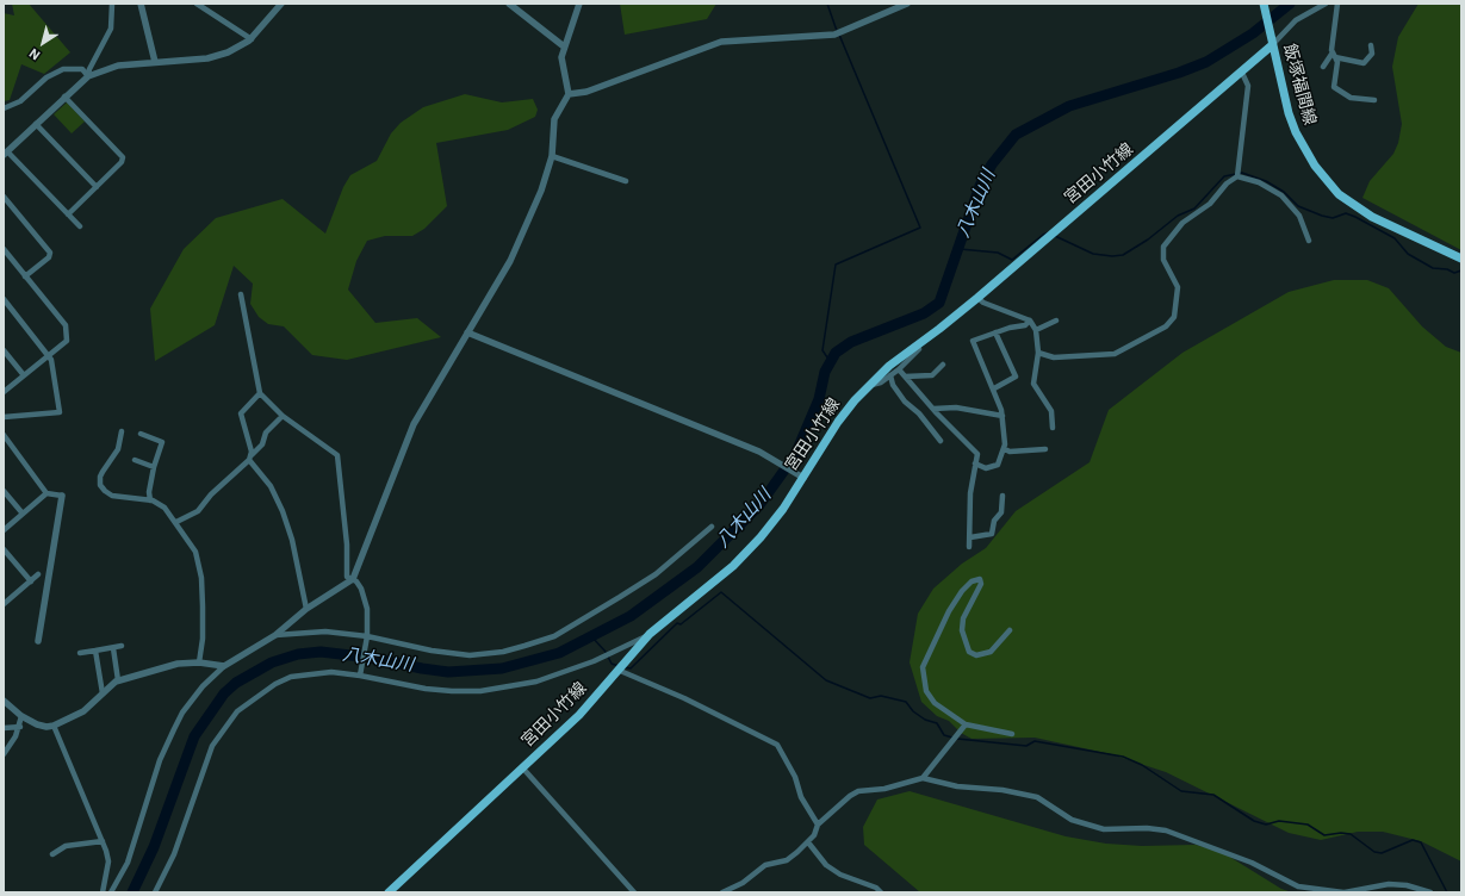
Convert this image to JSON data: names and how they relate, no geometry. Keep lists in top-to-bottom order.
{
  "streets": {
    "main road": ["飯塚福間線", "宮田小竹線"]
  },
  "crossings": [
    ["飯塚福間線", "宮田小竹線"]
  ],
  "water": ["八木山川"],
  "north": "bottom left"
}
